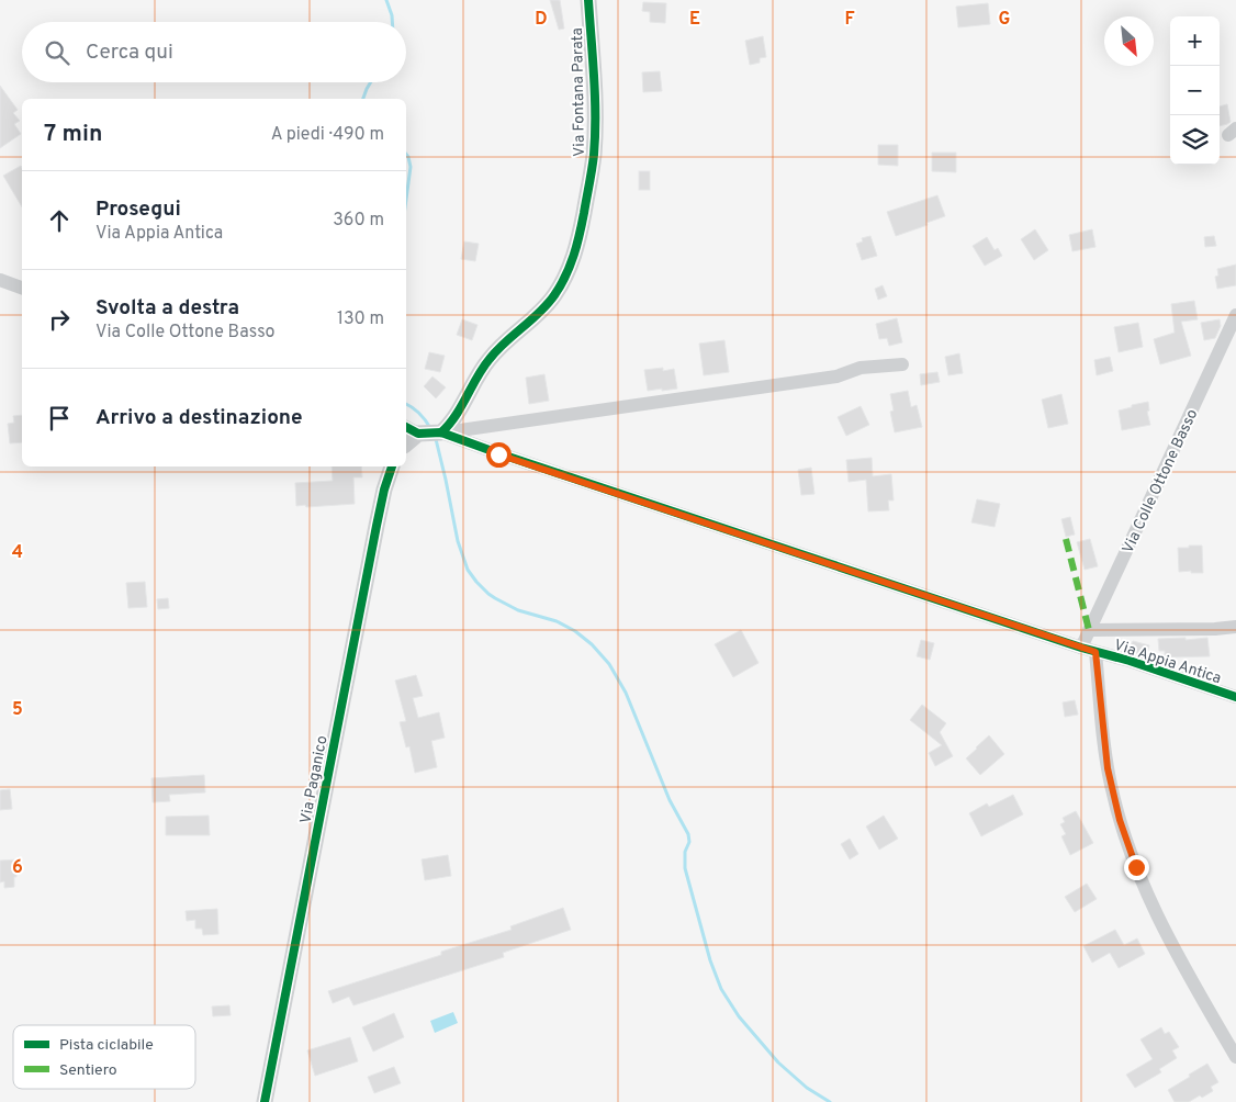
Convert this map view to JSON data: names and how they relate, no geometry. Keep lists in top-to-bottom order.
{
  "streets": {
    "street": [
      "Via Fontana Parata",
      "Via Colle Ottone Basso",
      "Via Appia Antica",
      "Via Paganico"
    ]
  },
  "crossings": [
    ["Via Fontana Parata", "Via Appia Antica"],
    ["Via Colle Ottone Basso", "Via Appia Antica"]
  ],
  "legend": ["Pista ciclabile", "Sentiero"],
  "north": "bottom right",
  "page": {
    "map_buttons": ["+", "−"],
    "search": "Cerca qui",
    "heading": ["7 min", "A piedi · 490 m"],
    "list": [
      ["Prosegui", "Via Appia Antica", "360 m"],
      ["Svolta a destra", "Via Colle Ottone Basso", "130 m"],
      "Arrivo a destinazione"
    ]
  },
  "grid": {
    "columns": [
      "D",
      "E",
      "F",
      "G"
    ],
    "rows": ["4", "5", "6"]
  }
}
